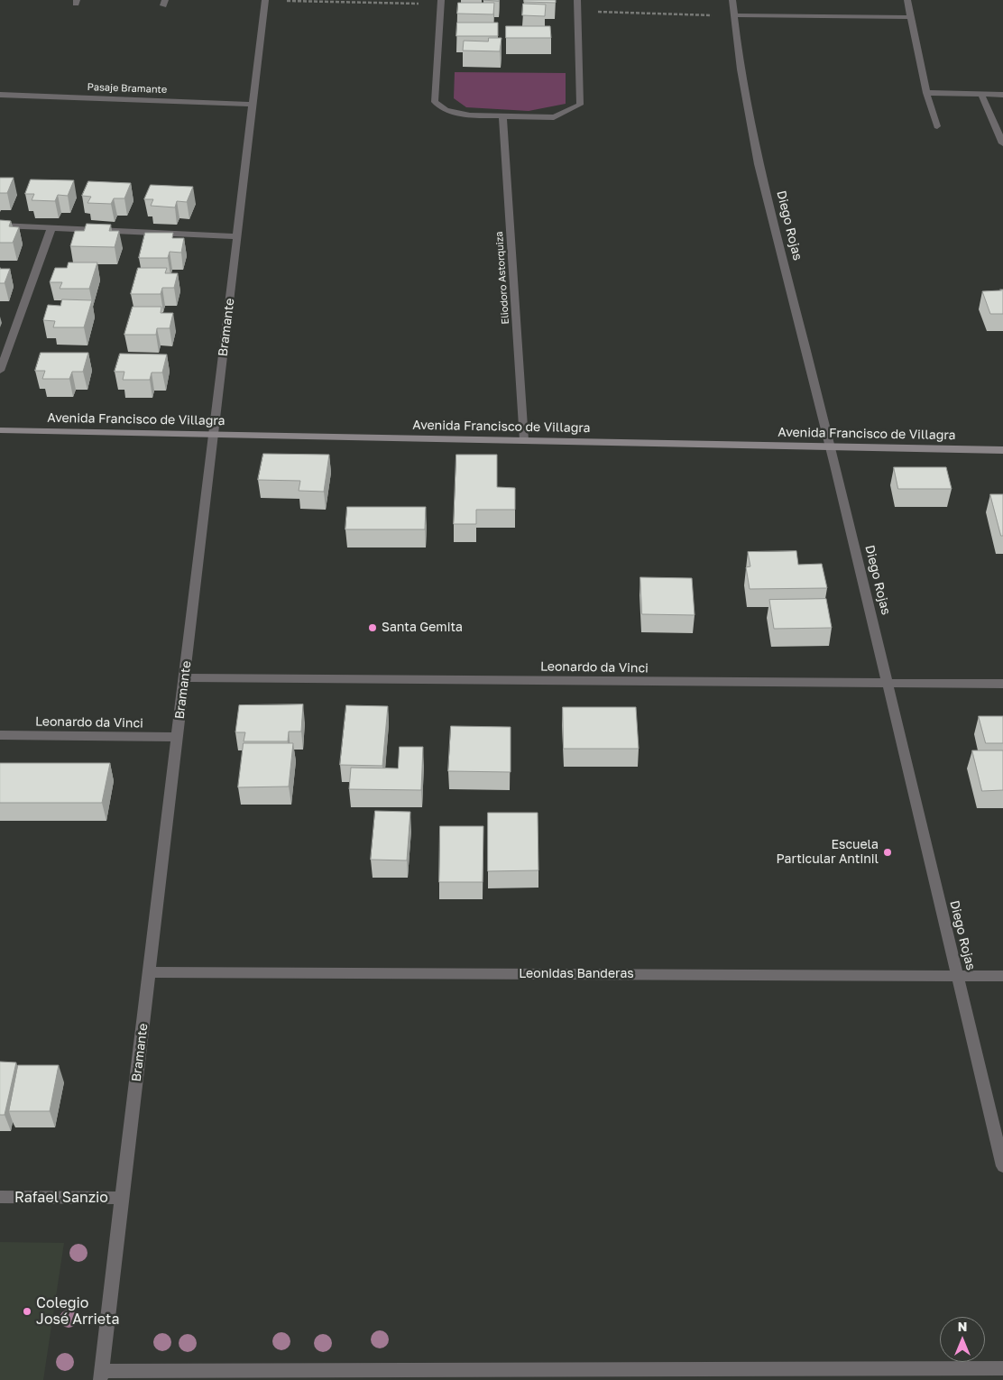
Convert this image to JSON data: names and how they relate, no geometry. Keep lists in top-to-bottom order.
{
  "streets": {
    "street": [
      "Pasaje Bramante",
      "Diego Rojas",
      "Eliodoro Astorquiza",
      "Bramante",
      "Avenida Francisco de Villagra",
      "Leonardo da Vinci",
      "Leonidas Banderas",
      "Rafael Sanzio"
    ]
  },
  "crossings": [
    ["Pasaje Bramante", "Bramante"],
    ["Diego Rojas", "Avenida Francisco de Villagra"],
    ["Diego Rojas", "Leonardo da Vinci"],
    ["Diego Rojas", "Leonidas Banderas"],
    ["Eliodoro Astorquiza", "Avenida Francisco de Villagra"],
    ["Bramante", "Avenida Francisco de Villagra"],
    ["Bramante", "Leonardo da Vinci"],
    ["Bramante", "Leonidas Banderas"],
    ["Bramante", "Rafael Sanzio"]
  ],
  "places": ["Santa Gemita", "Escuela Particular Antinil", "Colegio José Arrieta"],
  "north": "top"
}
